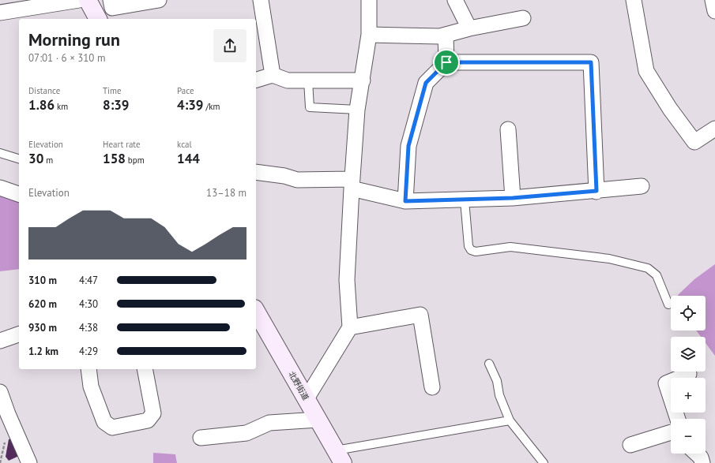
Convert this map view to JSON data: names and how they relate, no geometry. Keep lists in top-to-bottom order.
{
  "streets": {
    "main road": ["北野街道"]
  },
  "page": {
    "heading": ["Morning run", "07:01 · 6 × 310 m"],
    "stats": [
      ["Distance", "1.86 km"],
      ["Time", "8:39"],
      ["Pace", "4:39 /km"],
      ["Elevation", "30 m"],
      ["Heart rate", "158 bpm"],
      ["kcal", "144"]
    ],
    "chart": ["Elevation", "13–18 m"],
    "list": [
      {
        "name": "310 m",
        "note": "4:47"
      },
      {
        "name": "620 m",
        "note": "4:30"
      },
      {
        "name": "930 m",
        "note": "4:38"
      },
      {
        "name": "1.2 km",
        "note": "4:29"
      }
    ],
    "map_buttons": ["+", "−"]
  }
}
